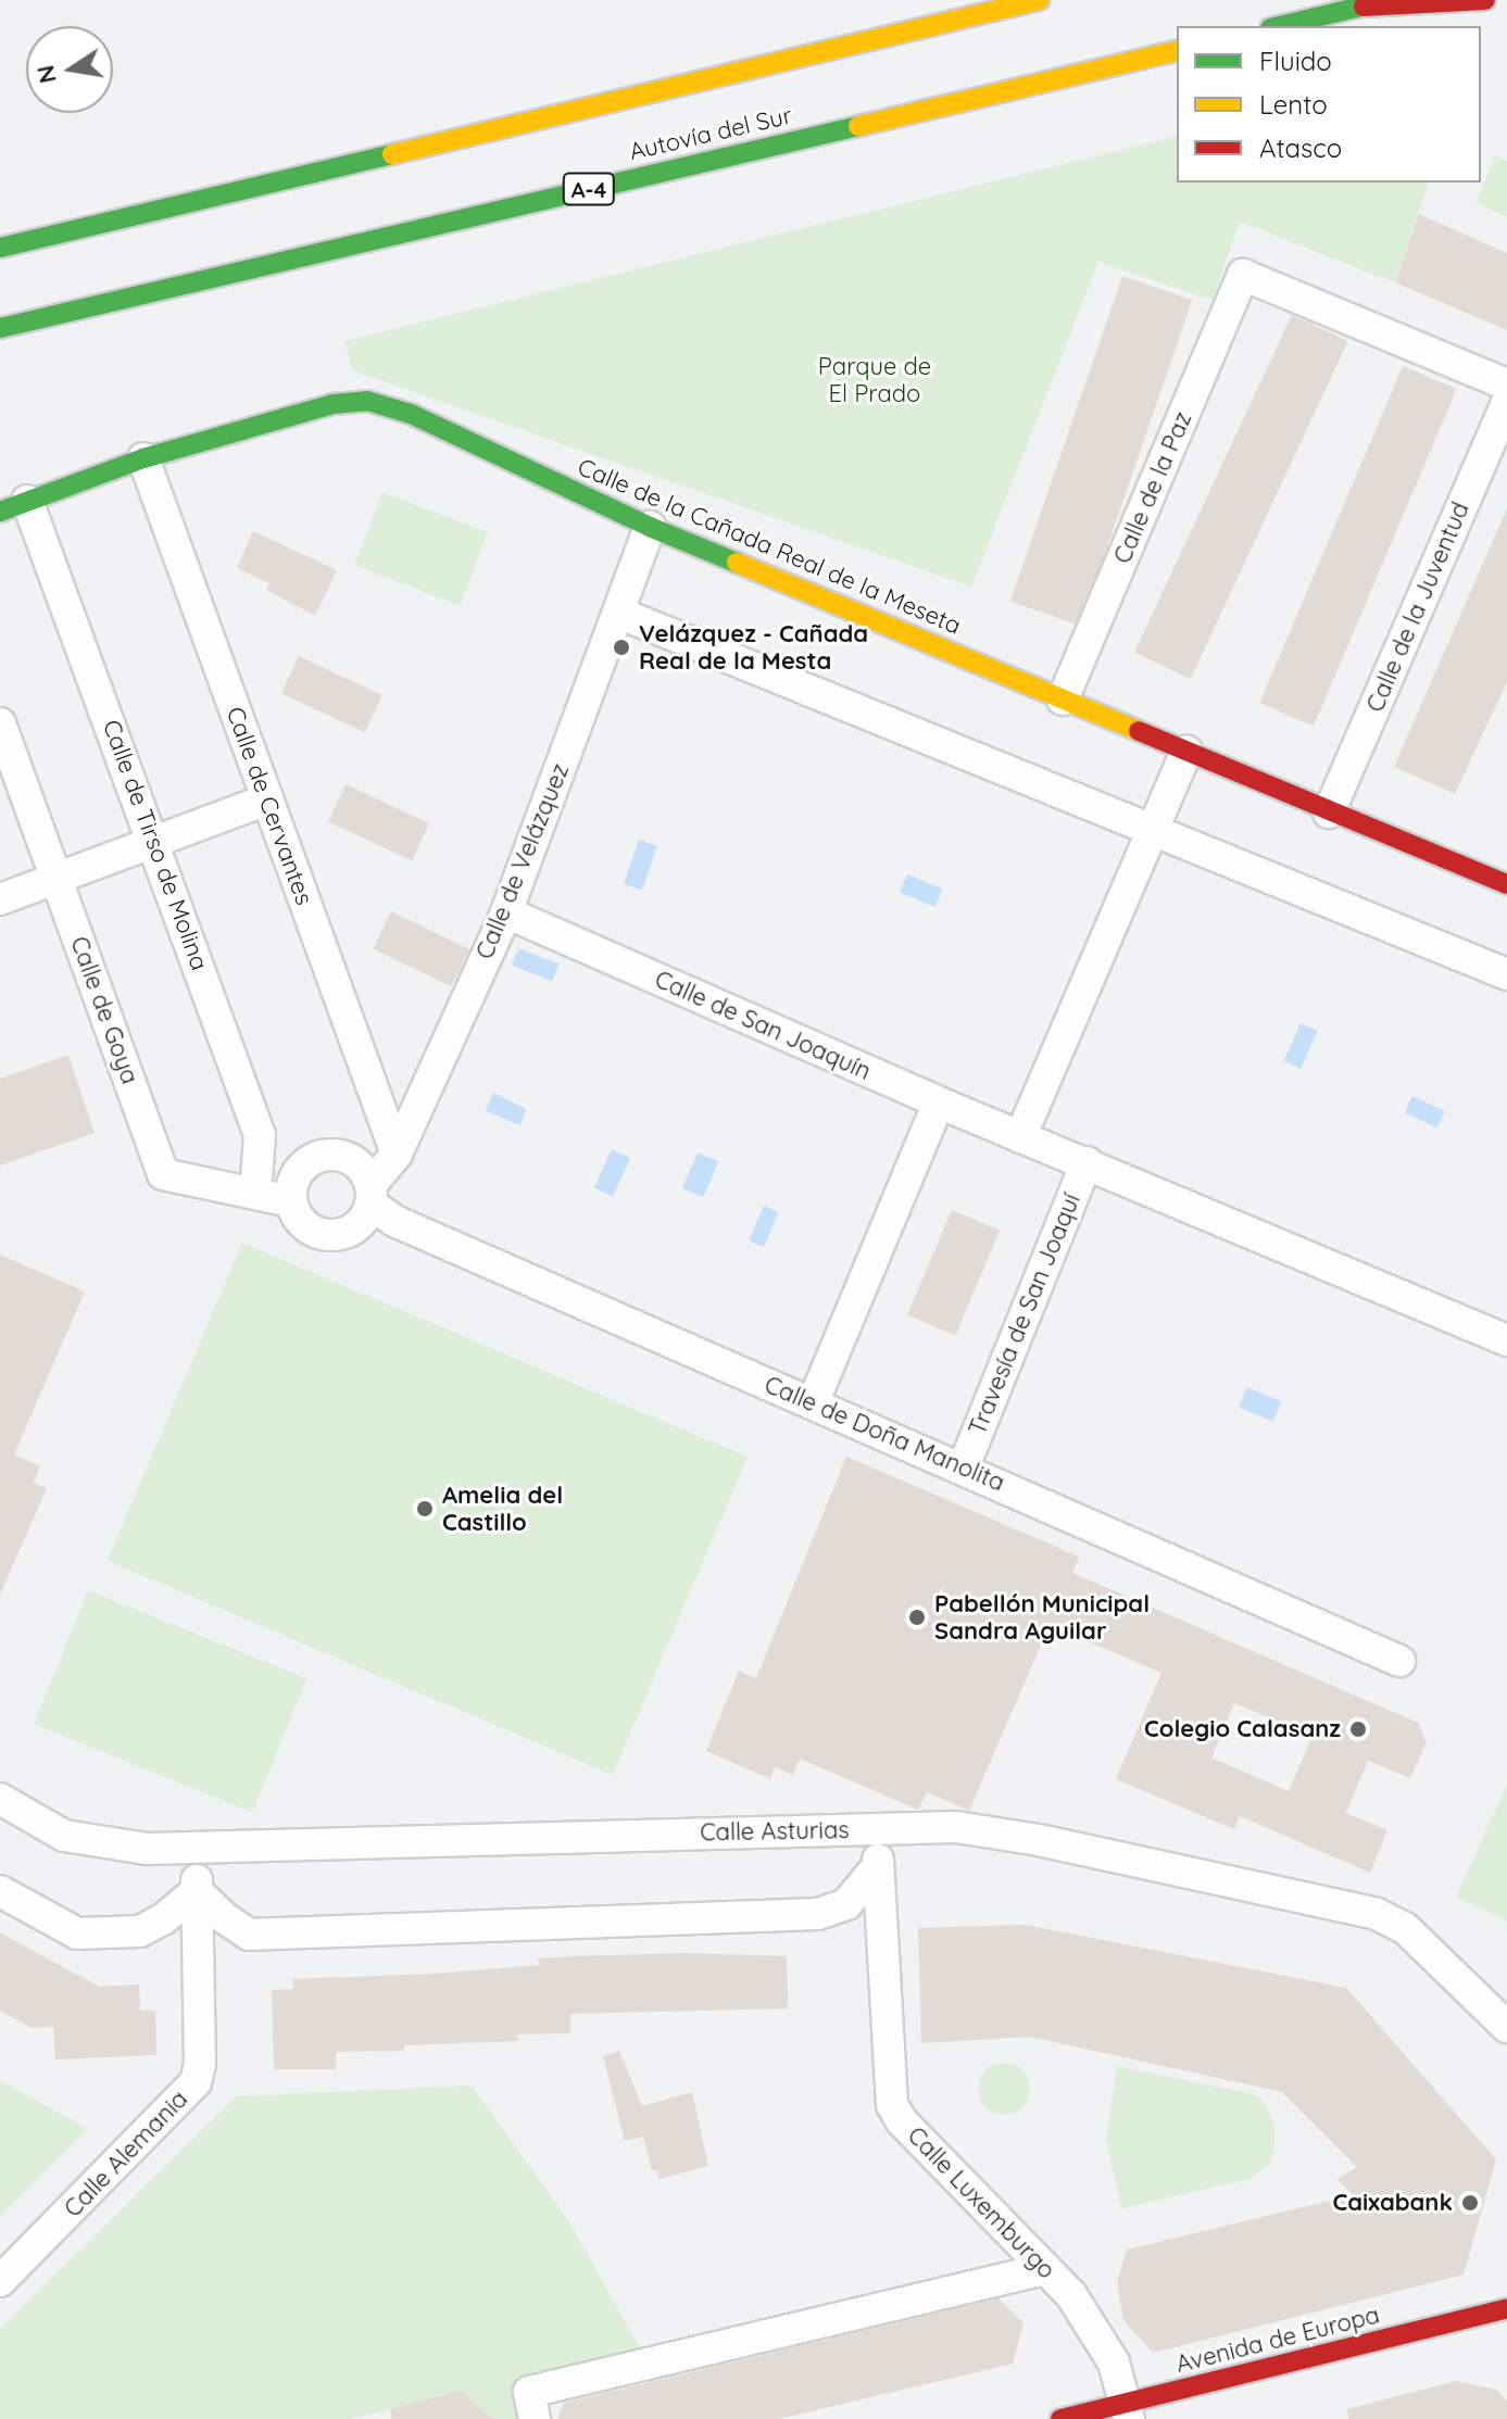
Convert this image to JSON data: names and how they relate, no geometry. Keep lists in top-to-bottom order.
{
  "streets": {
    "main road": [
      "Autovía del Sur",
      "A-4",
      "Calle de la Cañada Real de la Meseta",
      "Avenida de Europa"
    ],
    "street": [
      "Calle de la Paz",
      "Calle de la Juventud",
      "Calle de Cervantes",
      "Calle de Tirso de Molina",
      "Calle de Velázquez",
      "Calle de Goya",
      "Calle de San Joaquín",
      "Travesía de San Joaquí",
      "Calle de Doña Manolita",
      "Calle Asturias",
      "Calle Alemania",
      "Calle Luxemburgo"
    ]
  },
  "crossings": [
    ["Calle de la Paz", "Calle de la Cañada Real de la Meseta"],
    ["Calle de la Cañada Real de la Meseta", "Calle de la Juventud"],
    ["Calle de la Cañada Real de la Meseta", "Calle de Cervantes"],
    ["Calle de la Cañada Real de la Meseta", "Calle de Tirso de Molina"],
    ["Calle de la Cañada Real de la Meseta", "Calle de Velázquez"],
    ["Calle de Cervantes", "Calle de Velázquez"],
    ["Calle de Tirso de Molina", "Calle de Goya"],
    ["Calle de Velázquez", "Calle de Goya"],
    ["Calle de Velázquez", "Calle de San Joaquín"],
    ["Calle de Velázquez", "Calle de Doña Manolita"],
    ["Calle de Goya", "Calle de Doña Manolita"],
    ["Calle de San Joaquín", "Travesía de San Joaquí"],
    ["Travesía de San Joaquí", "Calle de Doña Manolita"],
    ["Calle Asturias", "Calle Alemania"],
    ["Calle Asturias", "Calle Luxemburgo"],
    ["Calle Luxemburgo", "Avenida de Europa"]
  ],
  "parks": ["Parque de El Prado"],
  "places": [
    "Velázquez - Cañada Real de la Mesta",
    "Amelia del Castillo",
    "Pabellón Municipal Sandra Aguilar",
    "Colegio Calasanz",
    "Caixabank"
  ],
  "legend": ["Fluido", "Lento", "Atasco"],
  "north": "left"
}
